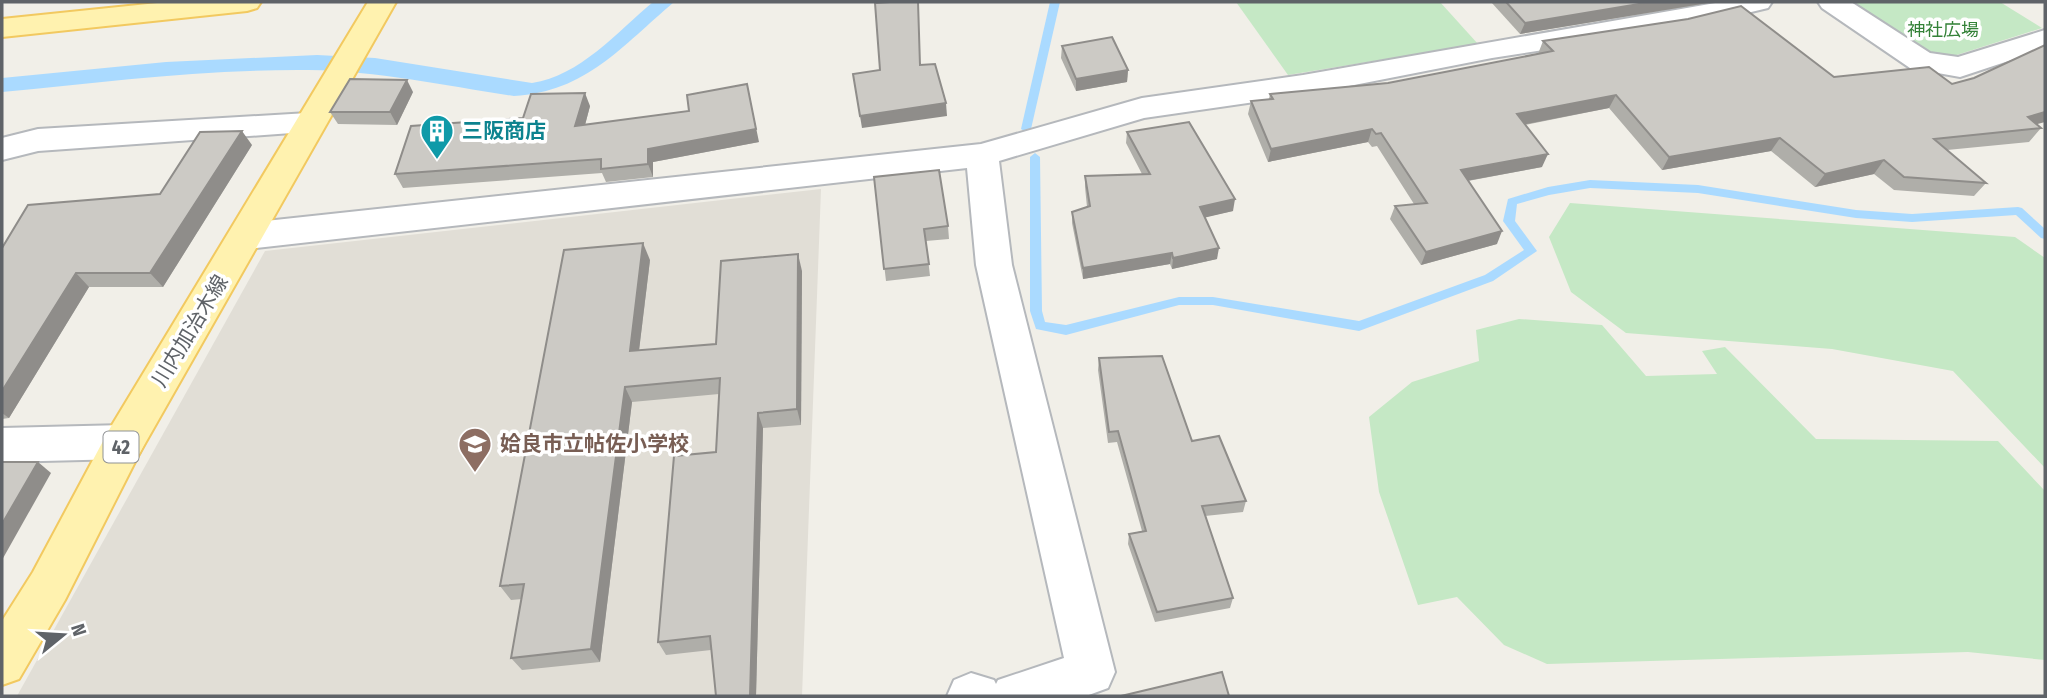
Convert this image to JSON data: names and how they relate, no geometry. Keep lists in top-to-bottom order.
{
  "streets": {
    "main road": ["川内加治木線", "42"]
  },
  "parks": ["神社広場"],
  "places": {
    "building": ["三阪商店"],
    "school or university": ["姶良市立帖佐小学校"]
  },
  "north": "right"
}
